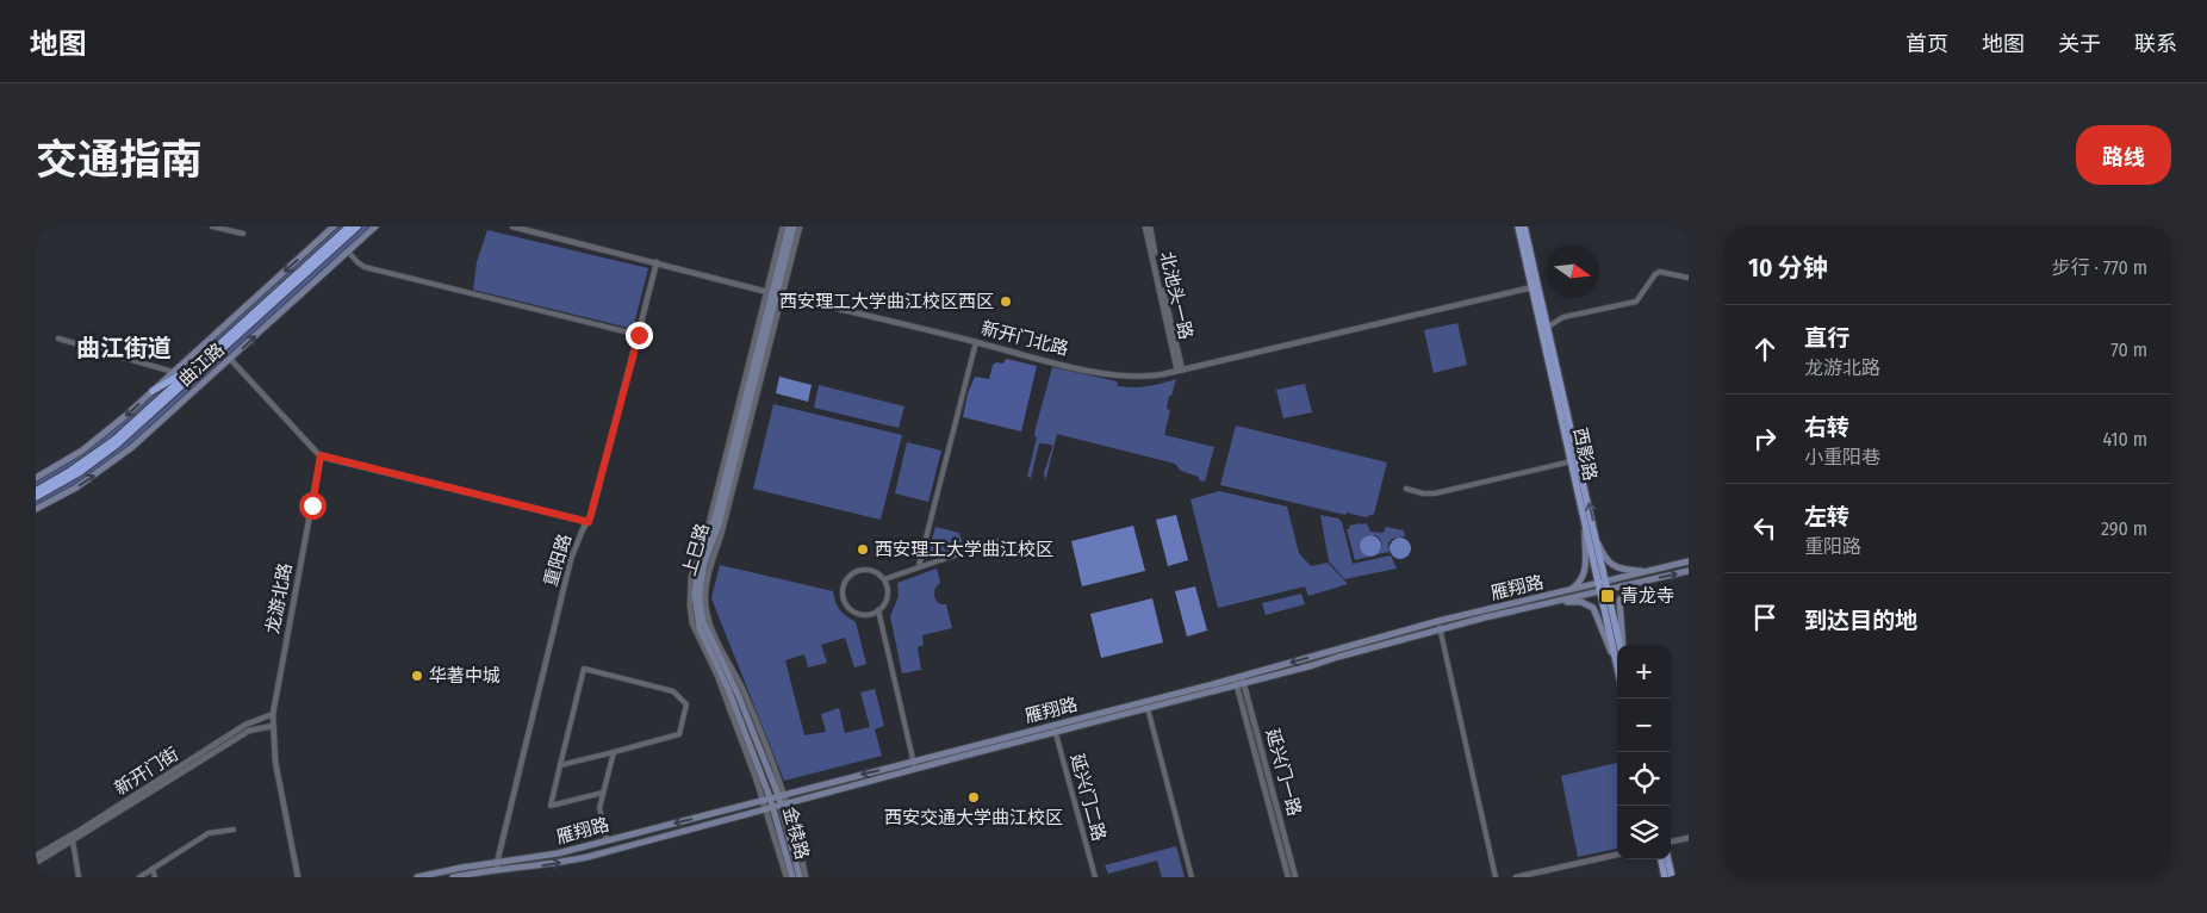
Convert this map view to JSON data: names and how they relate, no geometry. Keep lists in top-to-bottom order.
{
  "streets": {
    "highway": ["曲江路"],
    "main road": [
      "西影路",
      "上巳路",
      "雁翔路",
      "金犊路"
    ],
    "street": [
      "北池头一路",
      "新开门北路",
      "重阳路",
      "龙游北路",
      "新开门街",
      "延兴门一路",
      "延兴门二路"
    ]
  },
  "crossings": [
    ["北池头一路", "新开门北路"],
    ["新开门北路", "西影路"],
    ["新开门北路", "上巳路"],
    ["新开门北路", "重阳路"],
    ["西影路", "雁翔路"],
    ["上巳路", "雁翔路"],
    ["上巳路", "金犊路"],
    ["重阳路", "雁翔路"],
    ["雁翔路", "延兴门一路"],
    ["雁翔路", "延兴门二路"],
    ["雁翔路", "金犊路"],
    ["龙游北路", "新开门街"]
  ],
  "districts": ["曲江街道"],
  "places": {
    "other": [
      "西安理工大学曲江校区西区",
      "西安理工大学曲江校区",
      "华著中城",
      "西安交通大学曲江校区"
    ],
    "transit": ["青龙寺"]
  },
  "north": "right",
  "page": {
    "header": "地图",
    "nav": [
      "首页",
      "地图",
      "关于",
      "联系"
    ],
    "title": "交通指南",
    "buttons": "路线",
    "heading": ["10 分钟", "步行 · 770 m"],
    "list": [
      ["直行", "龙游北路", "70 m"],
      ["右转", "小重阳巷", "410 m"],
      ["左转", "重阳路", "290 m"],
      "到达目的地"
    ],
    "map_buttons": ["+", "−"]
  }
}
